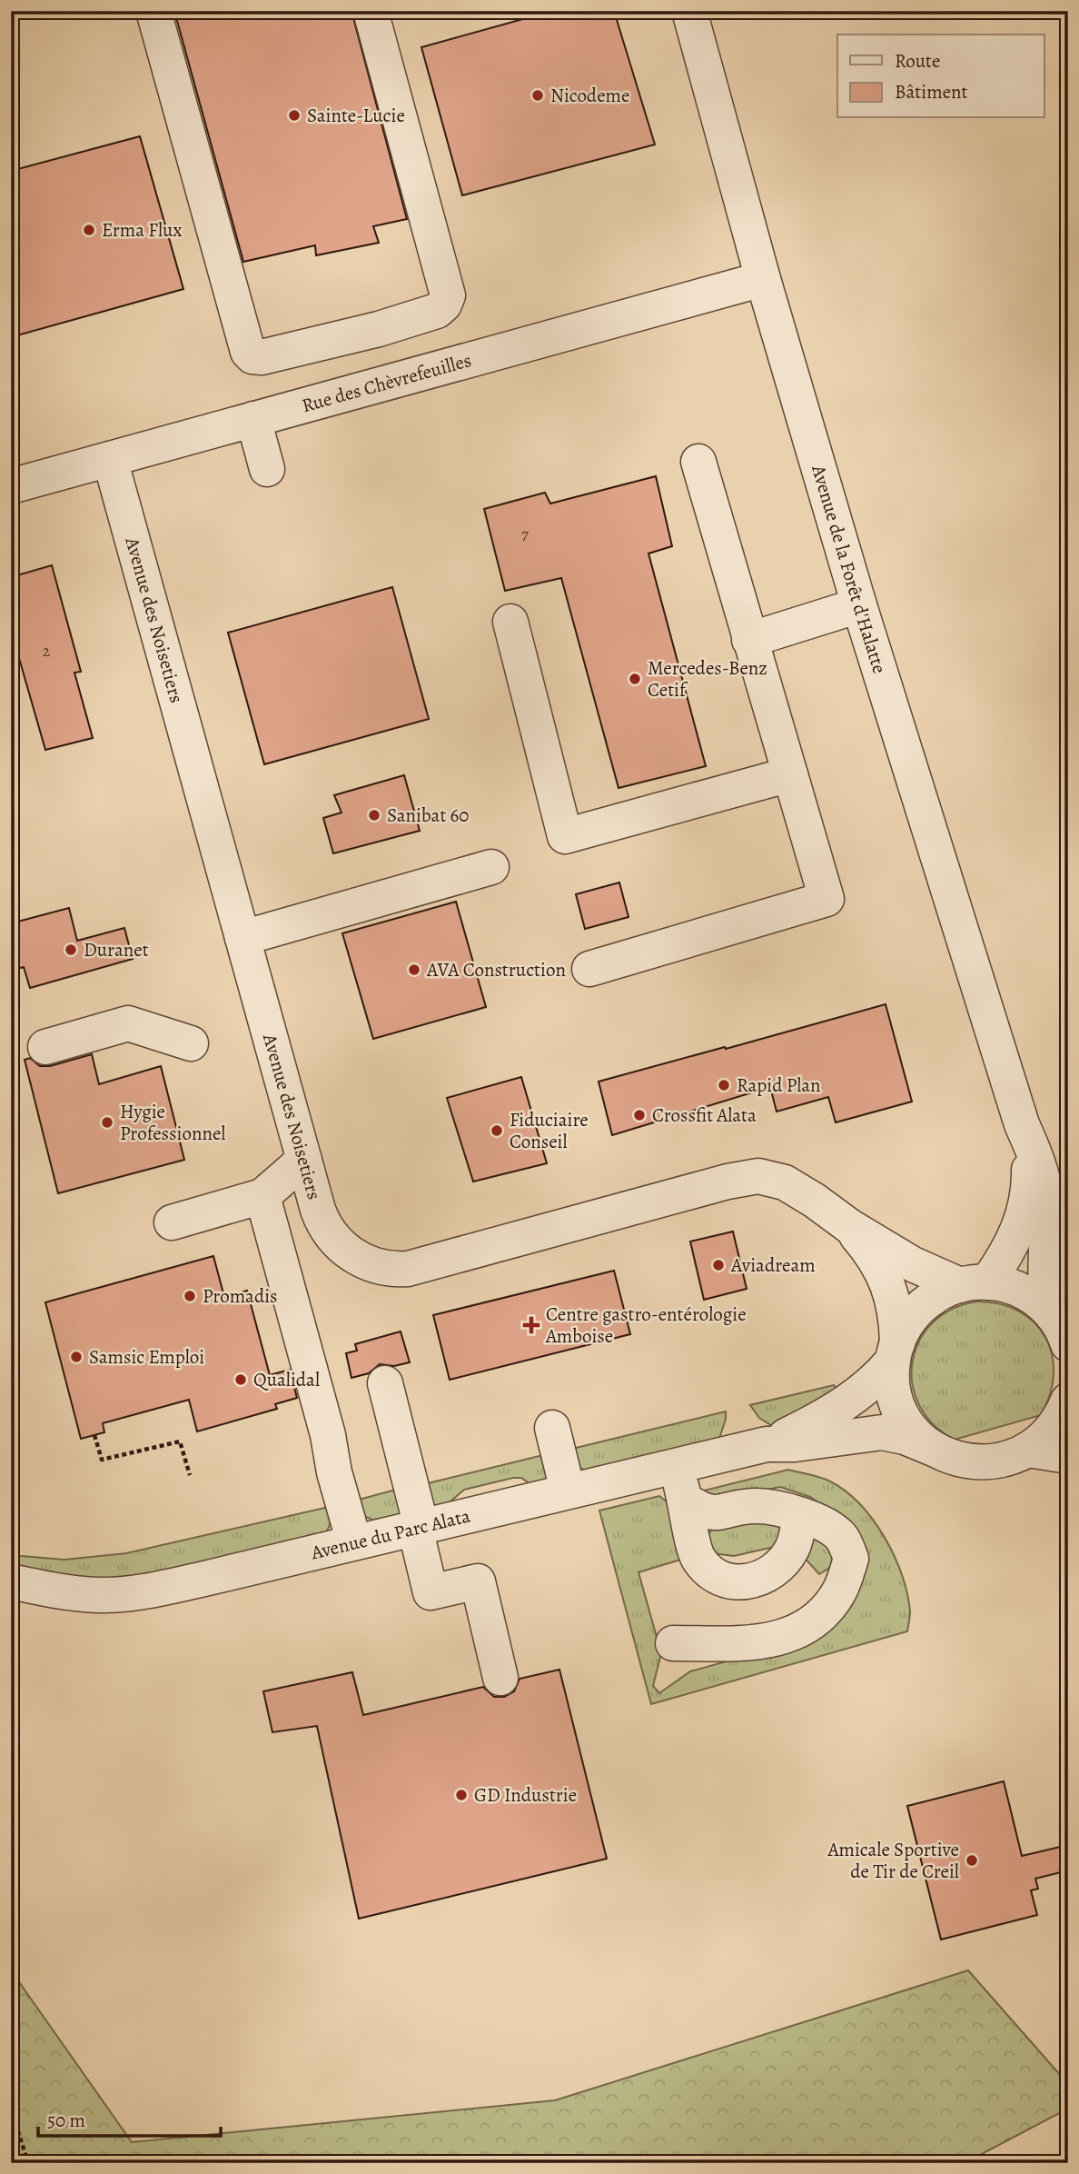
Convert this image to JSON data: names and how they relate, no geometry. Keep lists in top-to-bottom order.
{
  "streets": {
    "street": [
      "Rue des Chèvrefeuilles",
      "Avenue de la Forêt d'Halatte",
      "Avenue des Noisetiers",
      "Avenue du Parc Alata"
    ]
  },
  "crossings": [
    ["Rue des Chèvrefeuilles", "Avenue de la Forêt d'Halatte"],
    ["Rue des Chèvrefeuilles", "Avenue des Noisetiers"],
    ["Avenue de la Forêt d'Halatte", "Avenue des Noisetiers"],
    ["Avenue de la Forêt d'Halatte", "Avenue du Parc Alata"],
    ["Avenue des Noisetiers", "Avenue du Parc Alata"]
  ],
  "places": {
    "other": [
      "Nicodeme",
      "Sainte-Lucie",
      "Erma Flux",
      "Mercedes-Benz Cetif",
      "Sanibat 60",
      "Duranet",
      "AVA Construction",
      "Rapid Plan",
      "Crossfit Alata",
      "Hygie Professionnel",
      "Fiduciaire Conseil",
      "Aviadream",
      "Promadis",
      "Samsic Emploi",
      "Qualidal",
      "GD Industrie",
      "Amicale Sportive de Tir de Creil"
    ],
    "health": ["Centre gastro-entérologie Amboise"]
  },
  "house_numbers": ["7", "2"],
  "legend": ["Route", "Bâtiment"],
  "scale_bar": "50 m"
}
